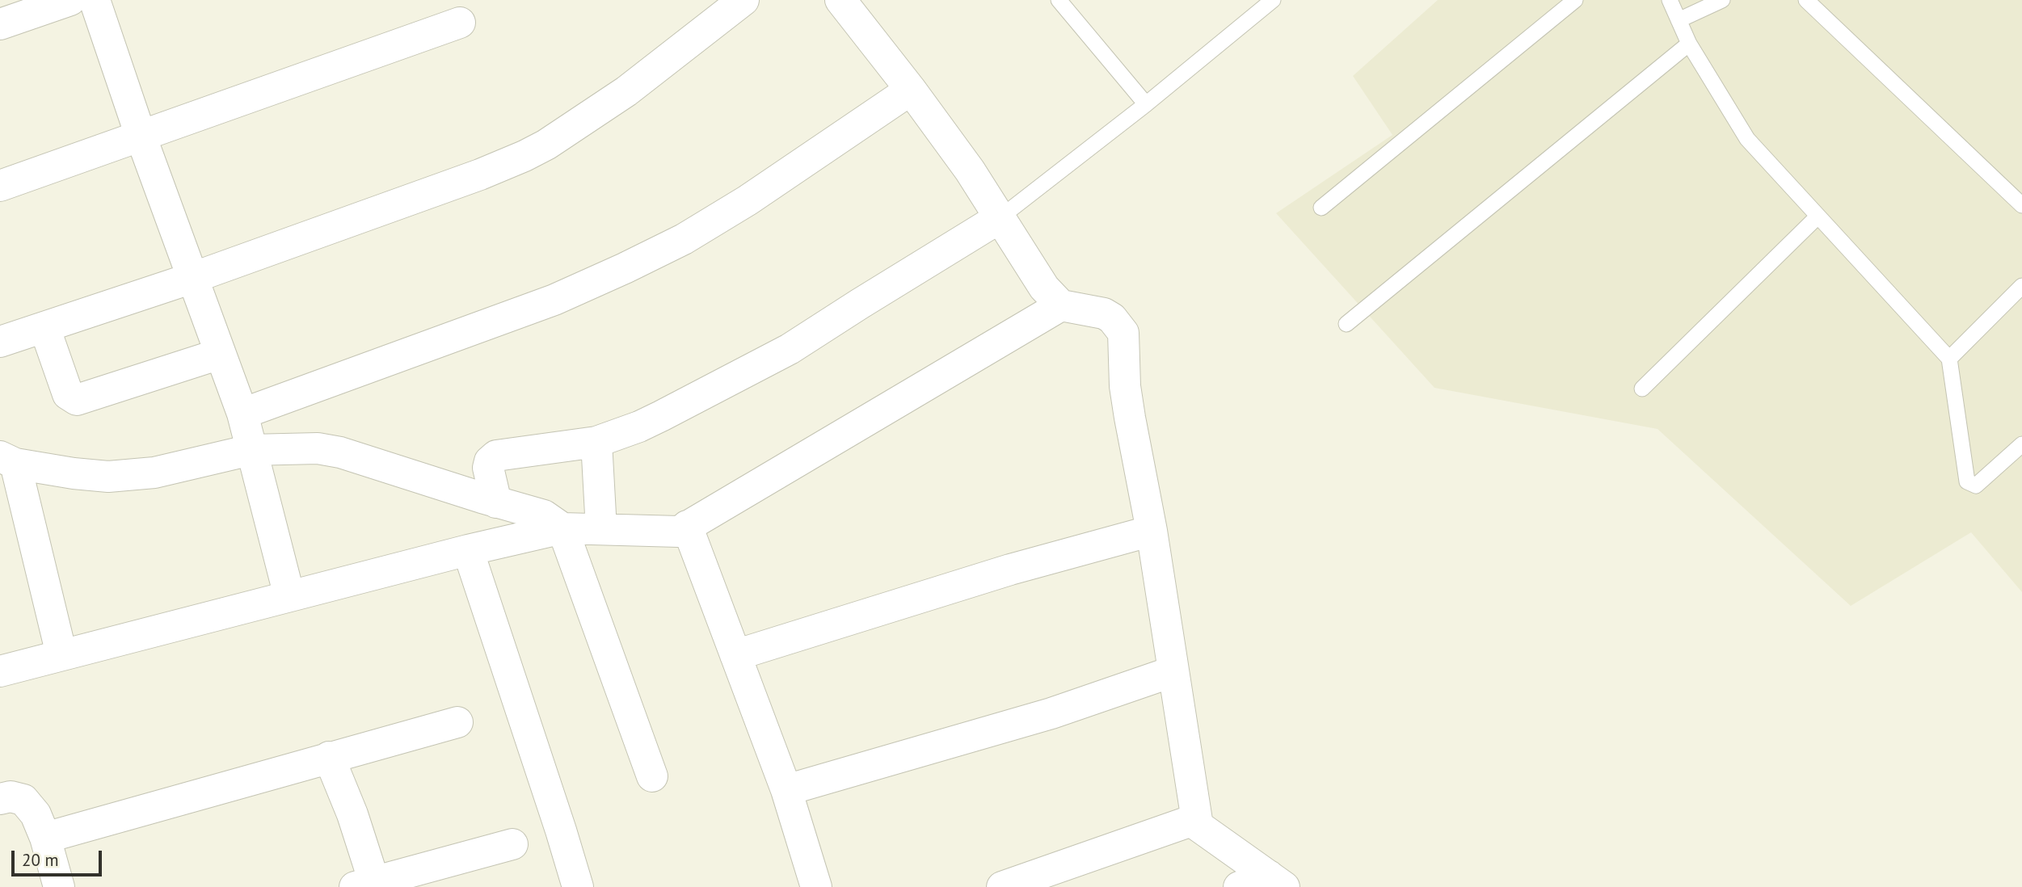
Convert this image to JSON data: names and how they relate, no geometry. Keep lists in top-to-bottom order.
{
  "scale_bar": "20 m"
}
